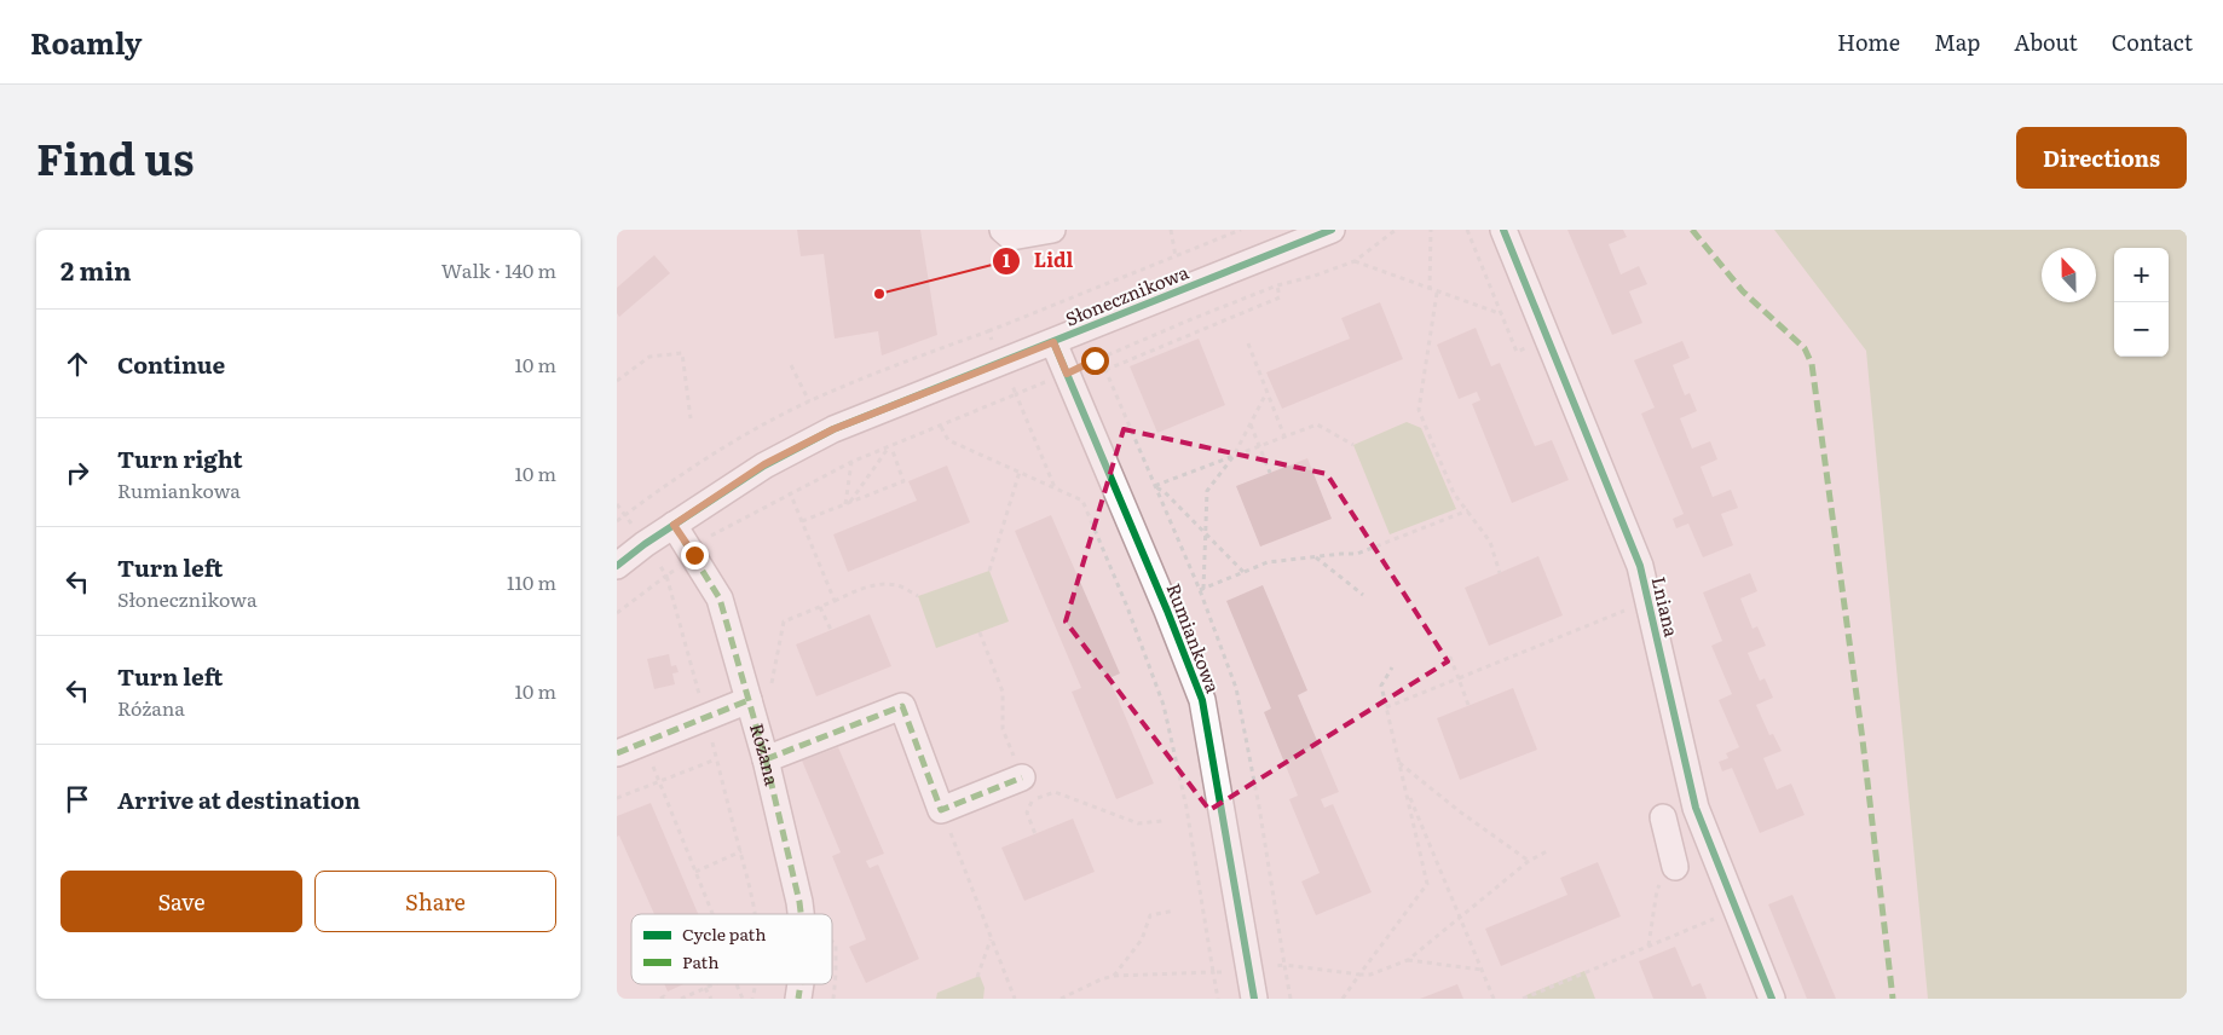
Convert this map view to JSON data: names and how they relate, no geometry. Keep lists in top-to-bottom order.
{
  "streets": {
    "street": [
      "Słonecznikowa",
      "Lniana",
      "Rumiankowa",
      "Różana"
    ]
  },
  "crossings": [
    ["Słonecznikowa", "Rumiankowa"],
    ["Słonecznikowa", "Różana"]
  ],
  "places": ["Lidl"],
  "legend": ["Cycle path", "Path"],
  "north": "top",
  "page": {
    "header": "Roamly",
    "nav": [
      "Home",
      "Map",
      "About",
      "Contact"
    ],
    "title": "Find us",
    "buttons": [
      "Directions",
      ["Save", "Share"]
    ],
    "heading": ["2 min", "Walk · 140 m"],
    "map_buttons": ["+", "−"],
    "list": [
      ["Continue", "10 m"],
      ["Turn right", "Rumiankowa", "10 m"],
      ["Turn left", "Słonecznikowa", "110 m"],
      ["Turn left", "Różana", "10 m"],
      "Arrive at destination"
    ]
  }
}
